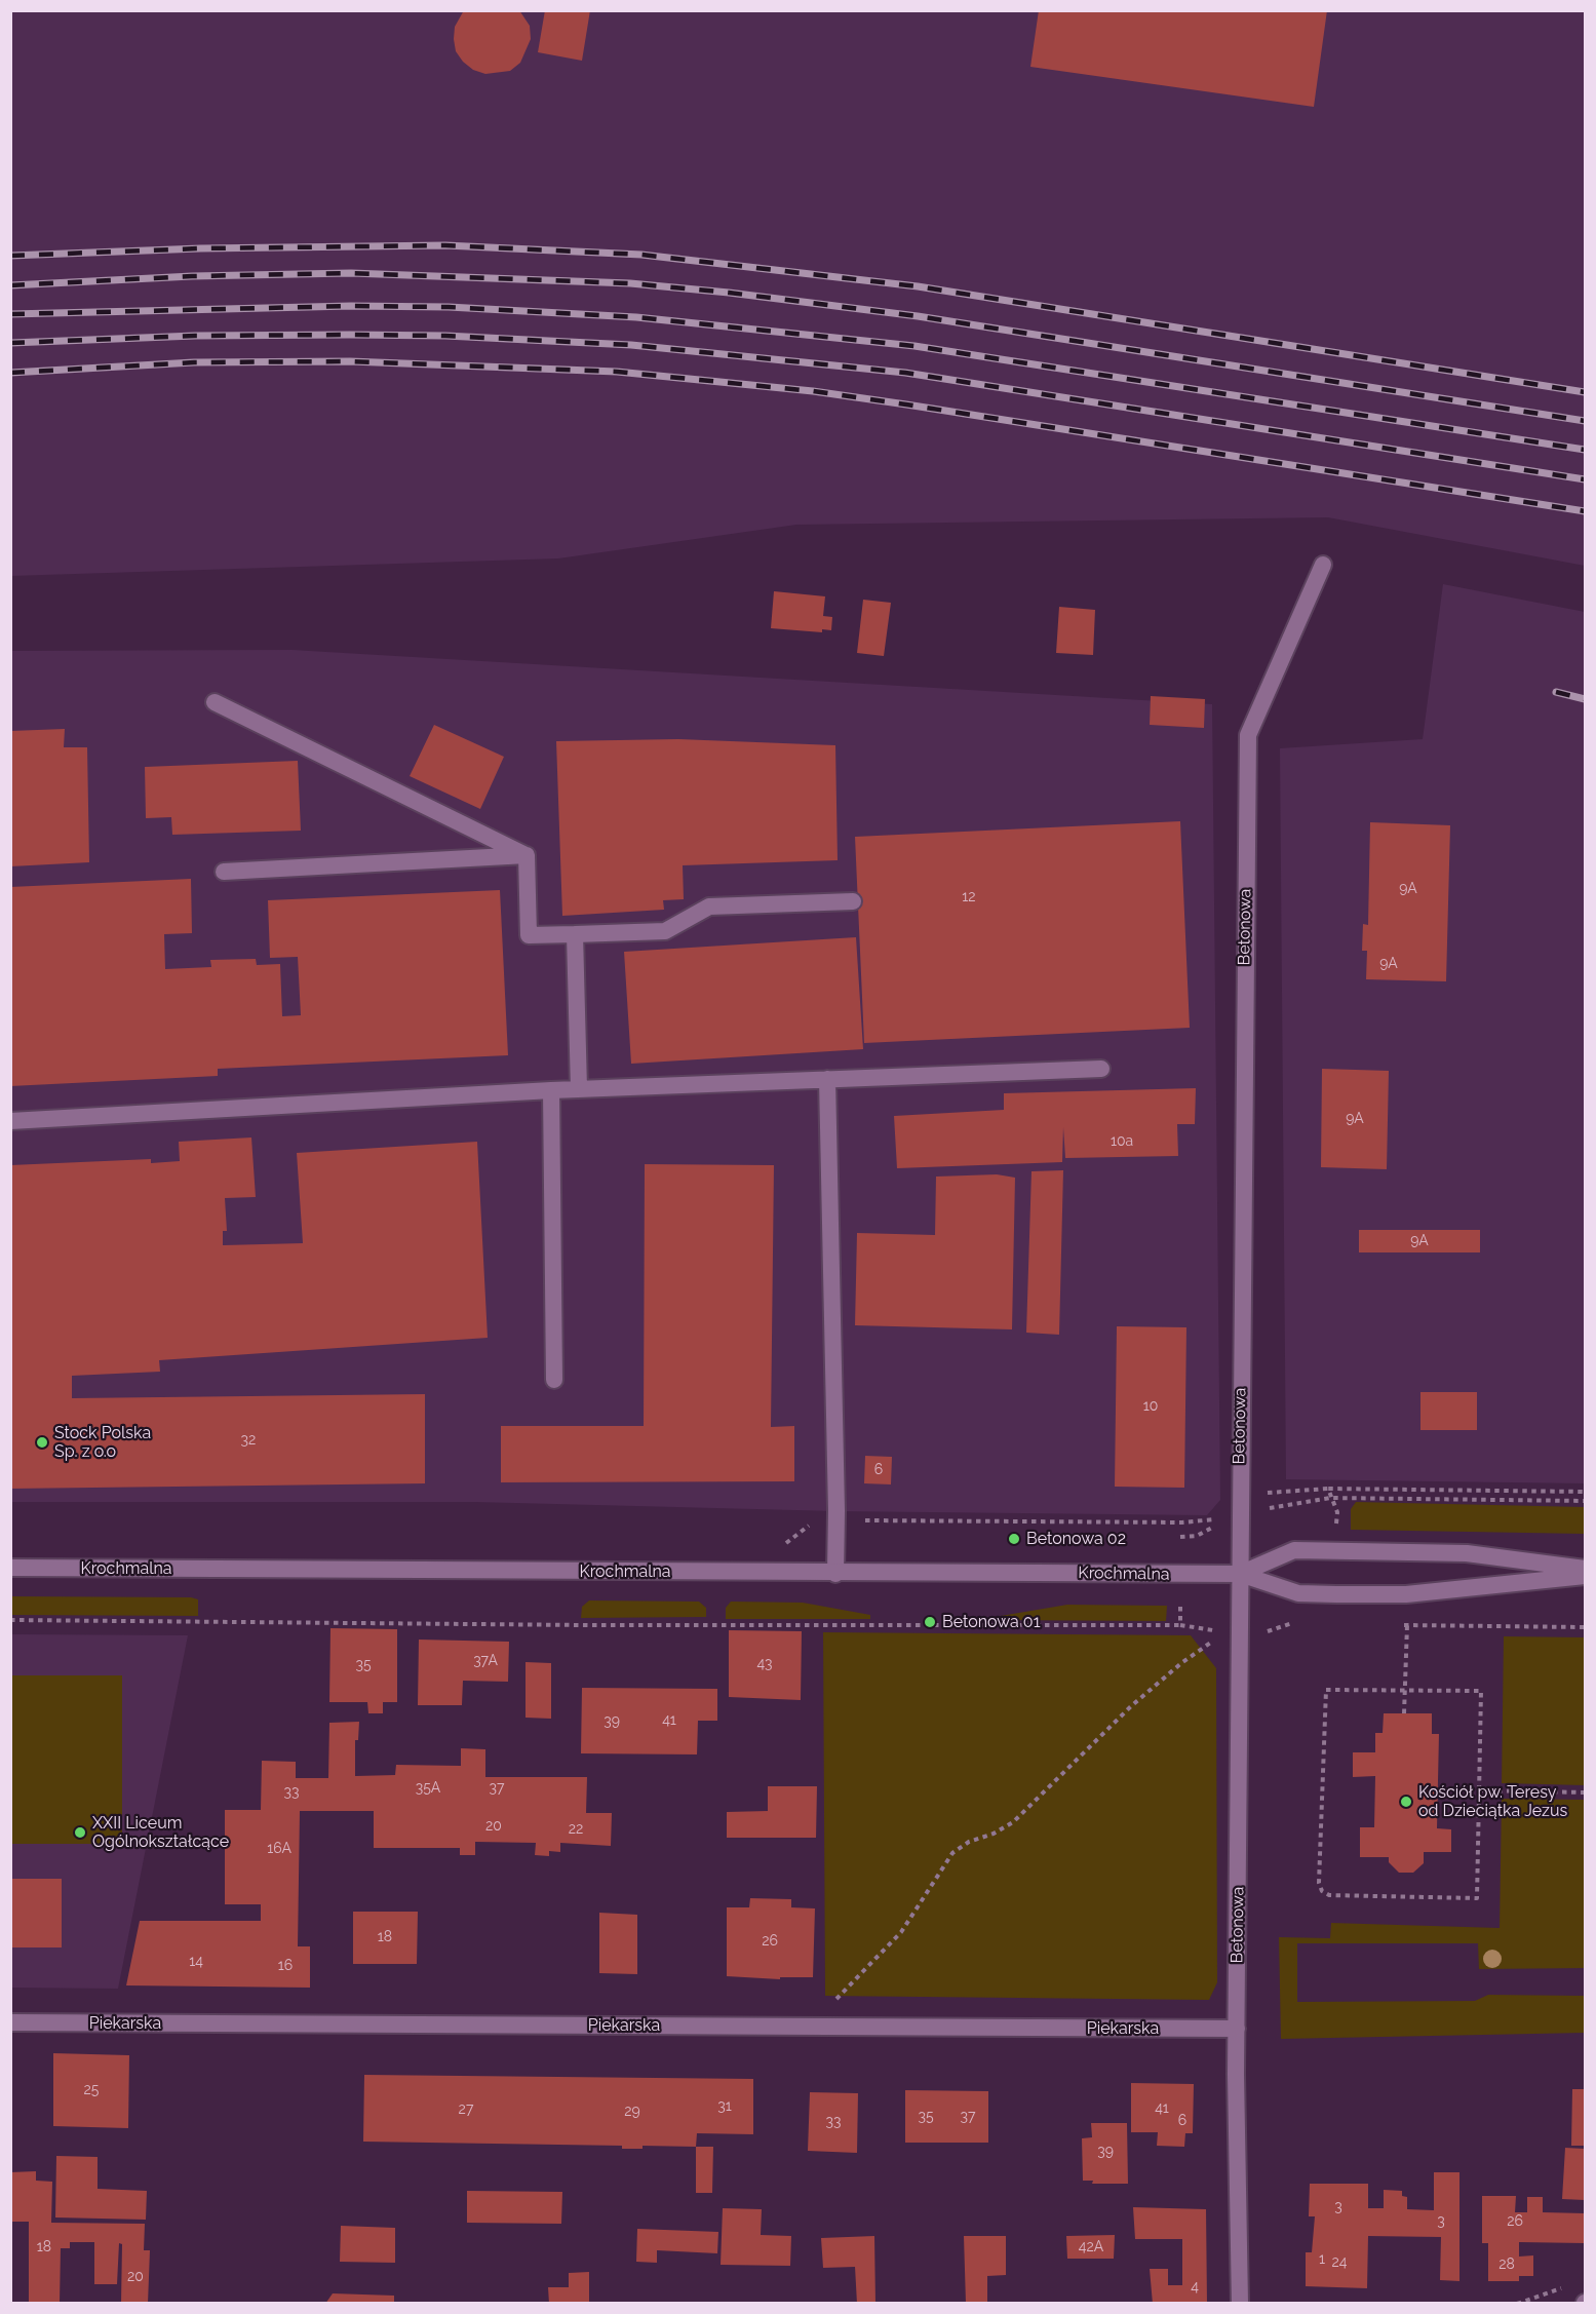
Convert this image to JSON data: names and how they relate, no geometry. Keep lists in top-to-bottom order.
{
  "streets": {
    "street": ["Betonowa", "Krochmalna", "Piekarska"]
  },
  "crossings": [
    ["Betonowa", "Krochmalna"],
    ["Betonowa", "Piekarska"]
  ],
  "places": [
    "Stock Polska Sp. z o.o",
    "Betonowa 02",
    "Betonowa 01",
    "Kościół pw. Teresy od Dzieciątka Jezus",
    "XXII Liceum Ogólnokształcące"
  ],
  "house_numbers": [
    "9A",
    "12",
    "9A",
    "9A",
    "10a",
    "9A",
    "10",
    "32",
    "6",
    "37A",
    "43",
    "35",
    "41",
    "39",
    "35A",
    "37",
    "33",
    "20",
    "22",
    "16A",
    "18",
    "26",
    "14",
    "16",
    "25",
    "31",
    "41",
    "27",
    "29",
    "35",
    "37",
    "6",
    "33",
    "39",
    "3",
    "3",
    "26",
    "18",
    "42A",
    "1",
    "24",
    "28",
    "20",
    "4"
  ]
}
